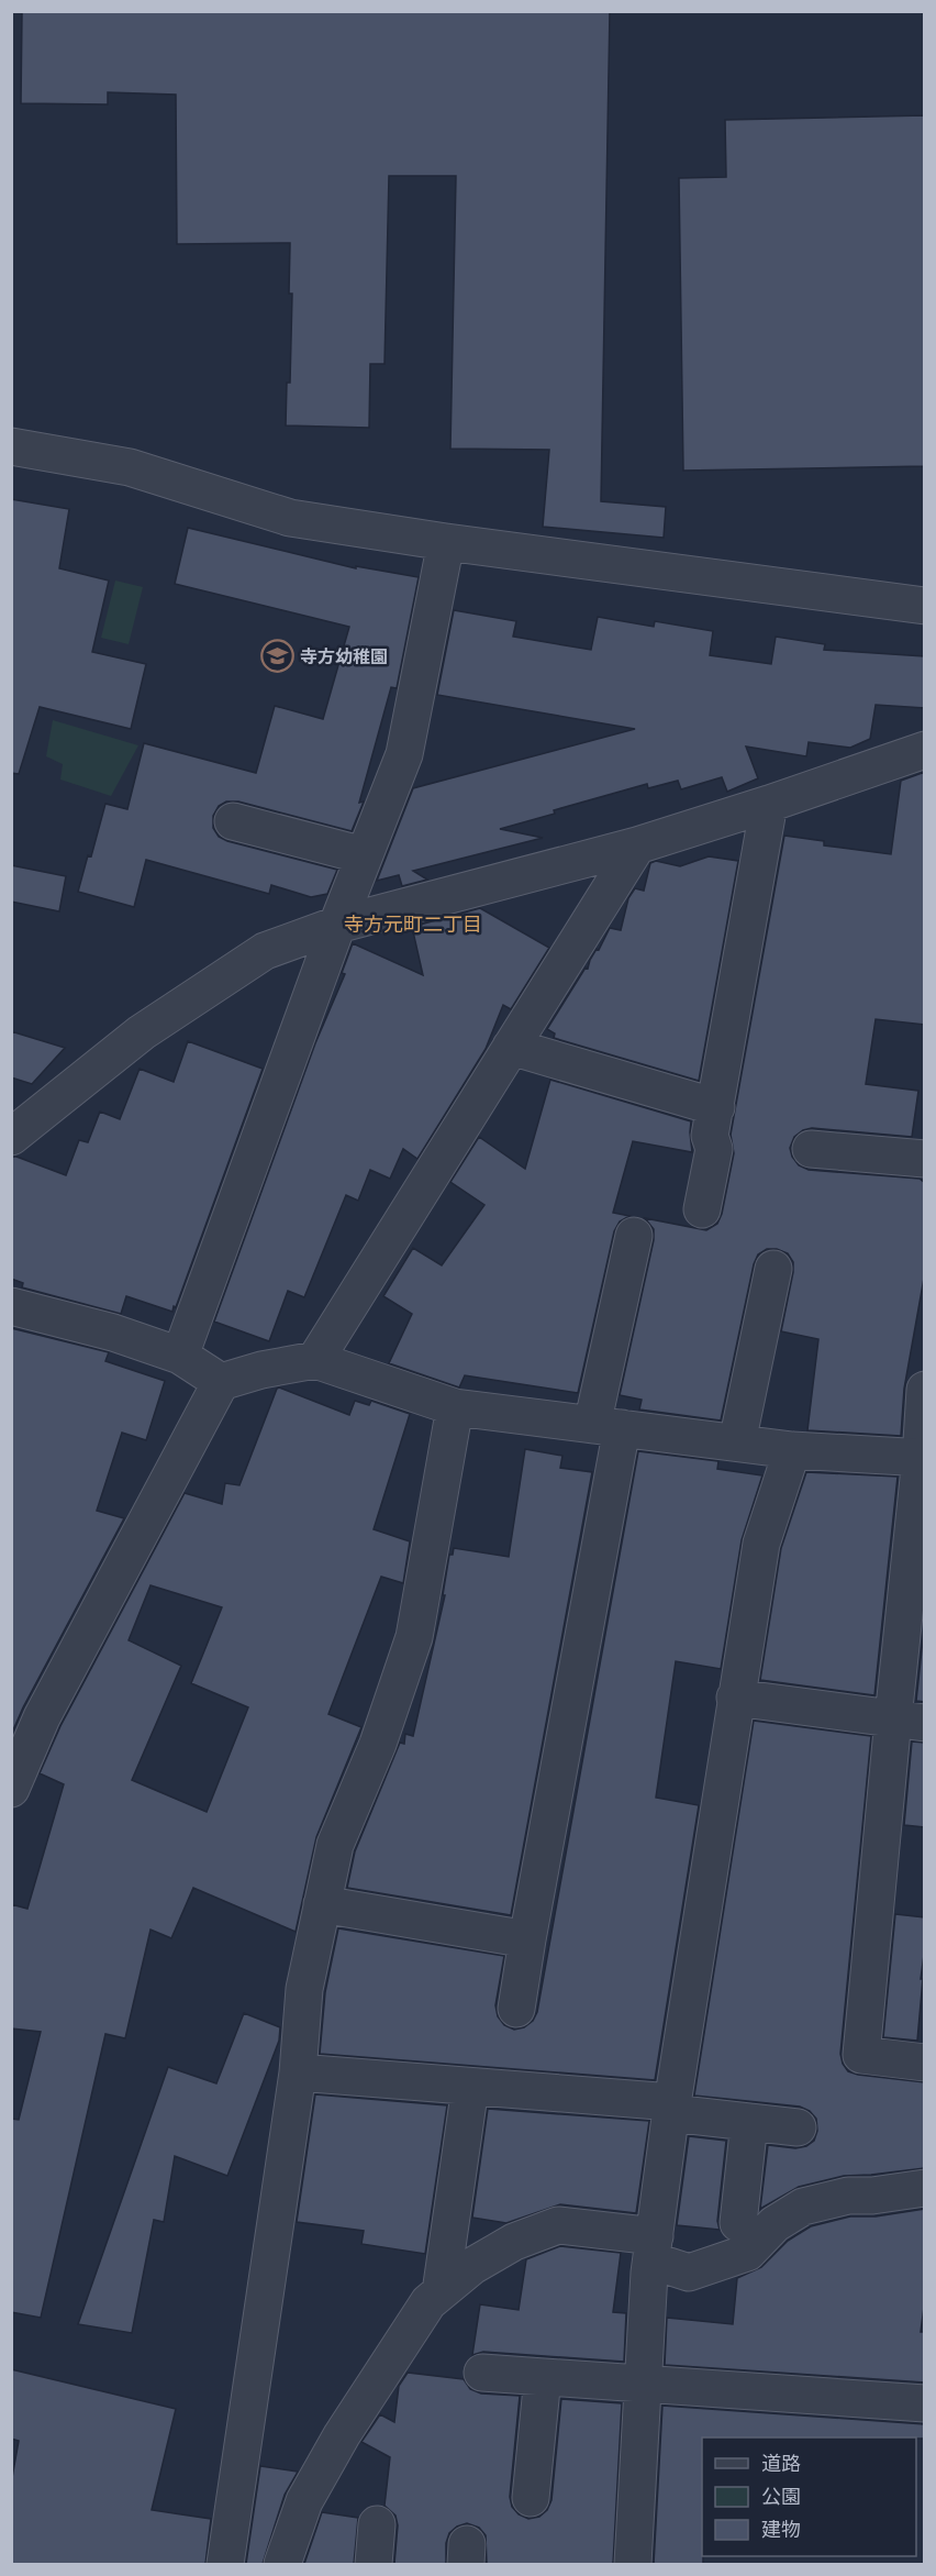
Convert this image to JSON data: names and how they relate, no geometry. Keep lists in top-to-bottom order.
{
  "districts": ["寺方元町二丁目"],
  "places": {
    "school or university": ["寺方幼稚園"]
  },
  "legend": ["道路", "公園", "建物"]
}
